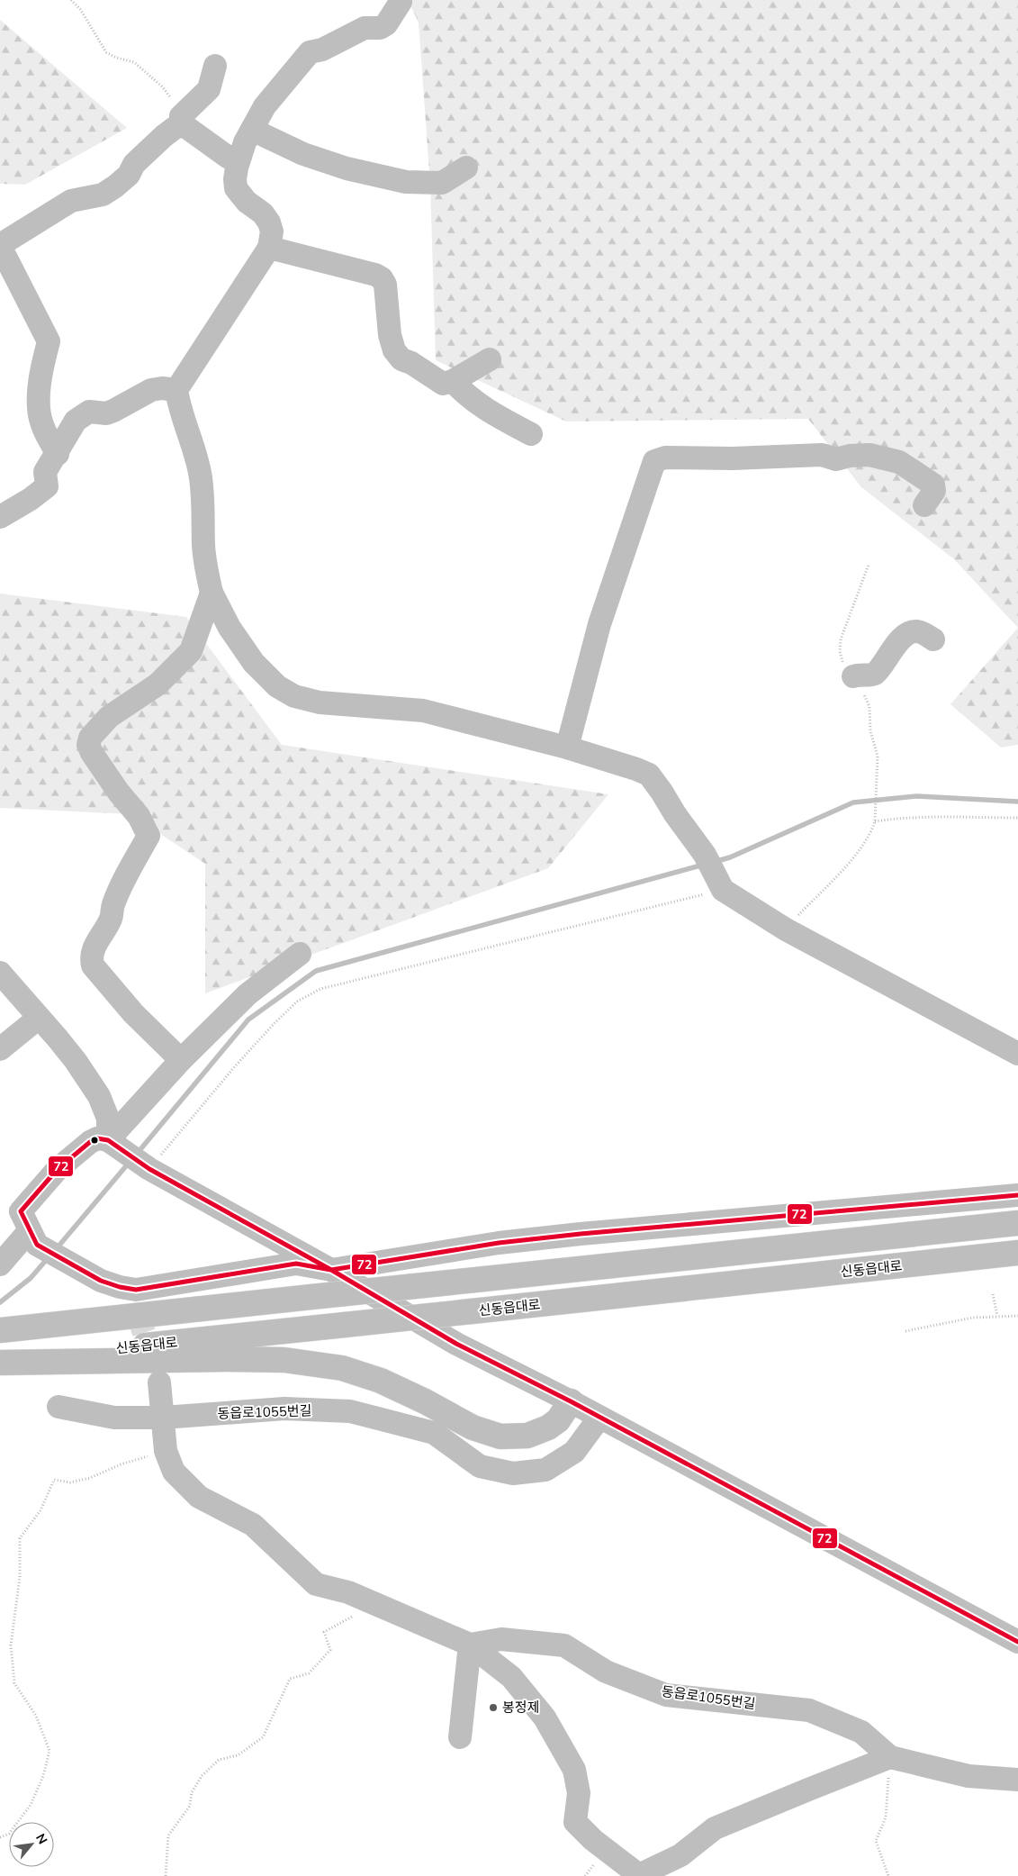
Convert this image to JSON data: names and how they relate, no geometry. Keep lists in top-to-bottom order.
{
  "streets": {
    "main road": ["신동읍대로"],
    "street": ["동읍로1055번길"]
  },
  "places": ["봉정제"],
  "lines": ["transit line 72"],
  "north": "top right"
}
